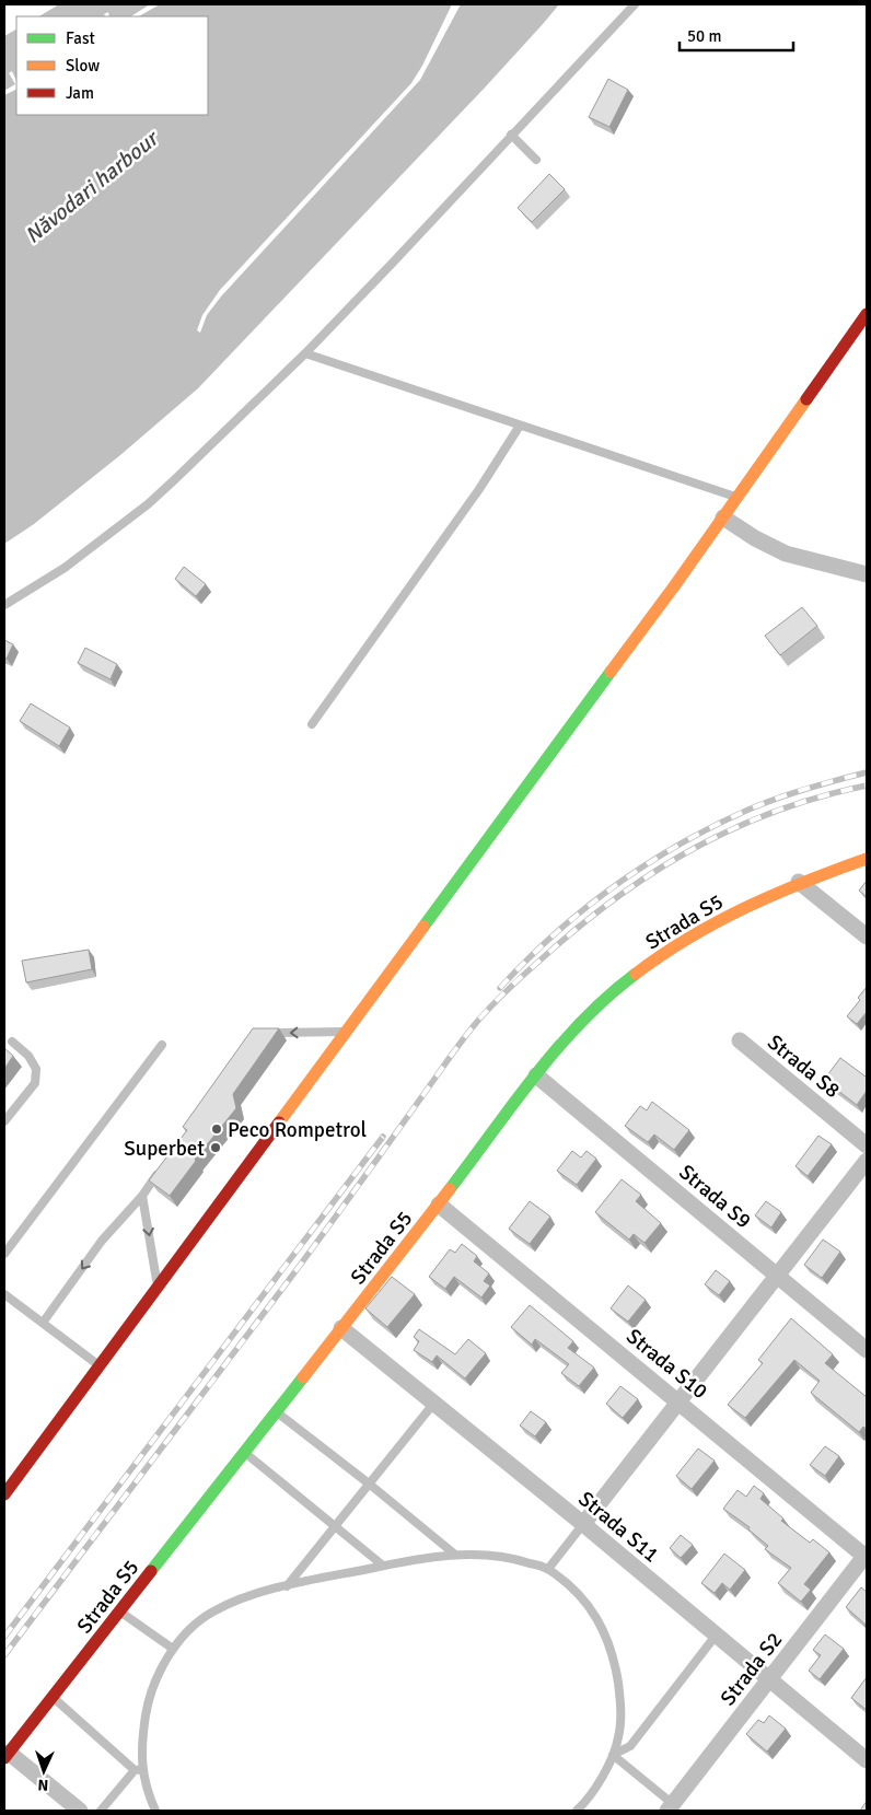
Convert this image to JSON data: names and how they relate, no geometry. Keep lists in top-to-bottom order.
{
  "streets": {
    "main road": ["Strada S5"],
    "street": [
      "Strada S8",
      "Strada S9",
      "Strada S10",
      "Strada S11",
      "Strada S2"
    ]
  },
  "crossings": [
    ["Strada S5", "Strada S9"],
    ["Strada S5", "Strada S10"],
    ["Strada S5", "Strada S11"],
    ["Strada S10", "Strada S2"],
    ["Strada S11", "Strada S2"]
  ],
  "water": ["Năvodari harbour"],
  "places": ["Peco Rompetrol", "Superbet"],
  "legend": ["Fast", "Slow", "Jam"],
  "scale_bar": "50 m",
  "north": "bottom"
}
